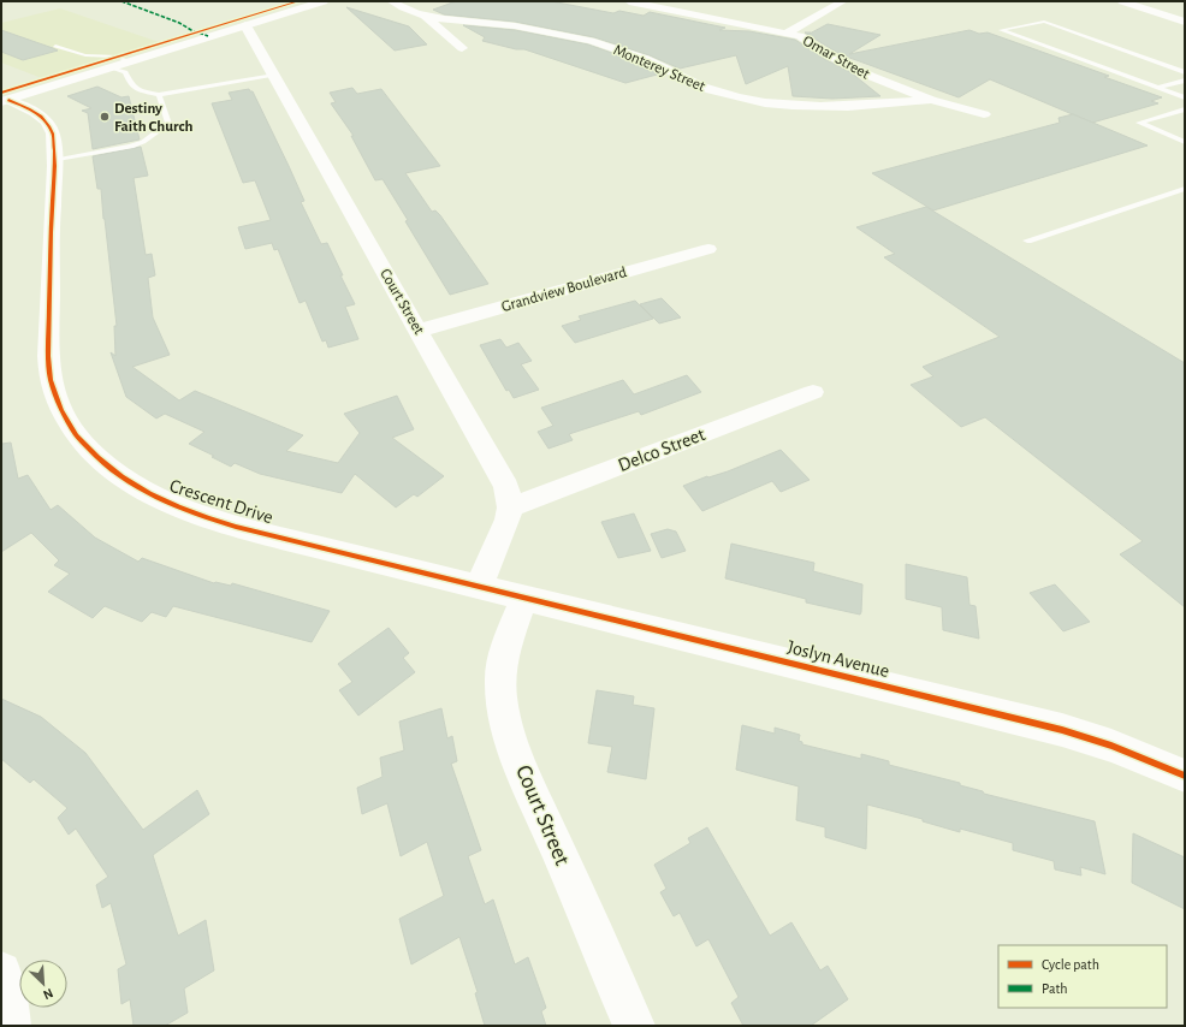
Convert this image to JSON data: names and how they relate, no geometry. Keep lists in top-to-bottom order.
{
  "streets": {
    "street": [
      "Omar Street",
      "Monterey Street",
      "Grandview Boulevard",
      "Court Street",
      "Delco Street",
      "Crescent Drive",
      "Joslyn Avenue"
    ]
  },
  "crossings": [
    ["Omar Street", "Monterey Street"],
    ["Grandview Boulevard", "Court Street"],
    ["Court Street", "Delco Street"],
    ["Court Street", "Joslyn Avenue"],
    ["Crescent Drive", "Joslyn Avenue"]
  ],
  "places": ["Destiny Faith Church"],
  "legend": ["Cycle path", "Path"],
  "north": "bottom right"
}
